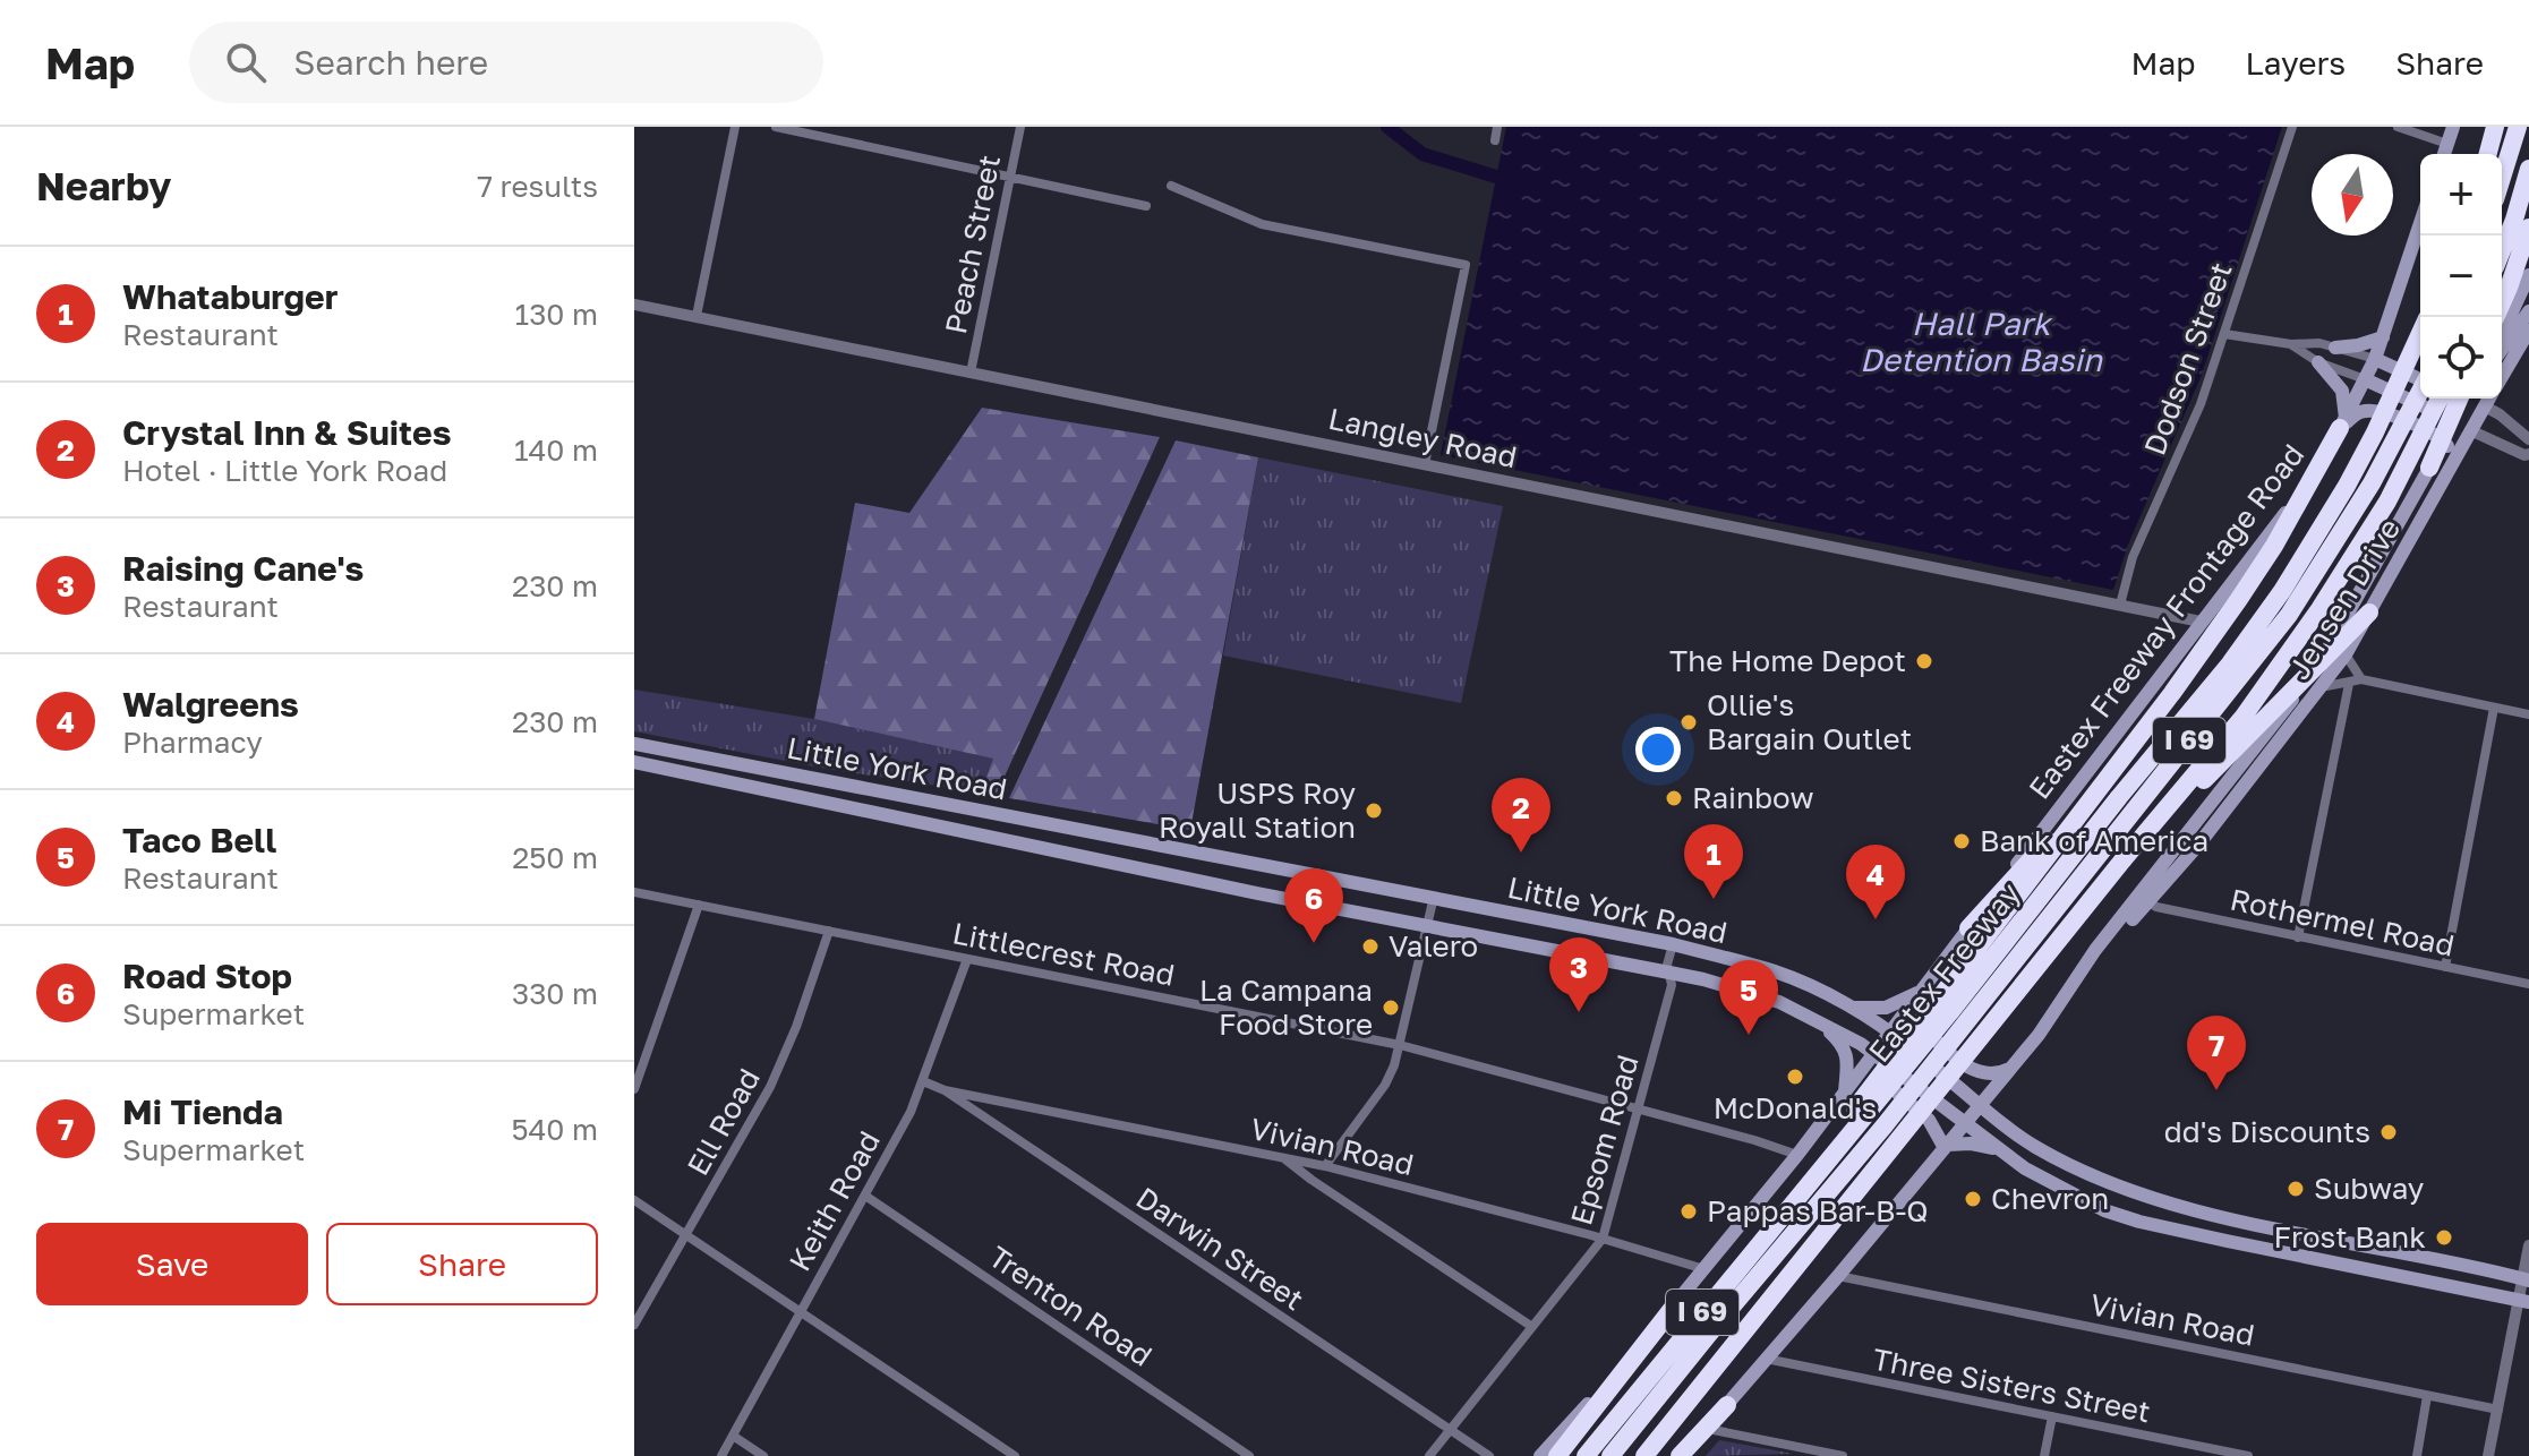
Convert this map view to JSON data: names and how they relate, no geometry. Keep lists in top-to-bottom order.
{
  "streets": {
    "highway": ["I 69", "Eastex Freeway"],
    "main road": ["Jensen Drive", "Eastex Freeway Frontage Road", "Little York Road"],
    "street": [
      "Peach Street",
      "Dodson Street",
      "Langley Road",
      "Rothermel Road",
      "Littlecrest Road",
      "Ell Road",
      "Epsom Road",
      "Vivian Road",
      "Keith Road",
      "Darwin Street",
      "Trenton Road",
      "Three Sisters Street"
    ]
  },
  "crossings": [
    ["Peach Street", "Langley Road"],
    ["Dodson Street", "Langley Road"],
    ["Langley Road", "Eastex Freeway Frontage Road"],
    ["Jensen Drive", "Rothermel Road"],
    ["Eastex Freeway Frontage Road", "Little York Road"],
    ["Eastex Freeway Frontage Road", "Littlecrest Road"],
    ["Eastex Freeway Frontage Road", "Eastex Freeway"],
    ["Eastex Freeway Frontage Road", "Vivian Road"],
    ["I 69", "Eastex Freeway"],
    ["Little York Road", "Epsom Road"],
    ["Littlecrest Road", "Ell Road"],
    ["Littlecrest Road", "Epsom Road"],
    ["Littlecrest Road", "Keith Road"],
    ["Epsom Road", "Vivian Road"],
    ["Epsom Road", "Darwin Street"],
    ["Vivian Road", "Darwin Street"],
    ["Keith Road", "Darwin Street"],
    ["Keith Road", "Trenton Road"]
  ],
  "water": ["Hall Park Detention Basin"],
  "places": [
    "The Home Depot",
    "Ollie's Bargain Outlet",
    "Rainbow",
    "USPS Roy Royall Station",
    "Bank of America",
    "Valero",
    "La Campana Food Store",
    "McDonald's",
    "dd's Discounts",
    "Subway",
    "Chevron",
    "Pappas Bar-B-Q",
    "Frost Bank"
  ],
  "north": "bottom",
  "page": {
    "header": "Map",
    "search": "Search here",
    "nav": ["Map", "Layers", "Share"],
    "heading": ["Nearby", "7 results"],
    "map_buttons": ["+", "−"],
    "list": [
      {
        "mark": "1",
        "name": "Whataburger",
        "note": "Restaurant",
        "value": "130 m"
      },
      {
        "mark": "2",
        "name": "Crystal Inn & Suites",
        "note": "Hotel · Little York Road",
        "value": "140 m"
      },
      {
        "mark": "3",
        "name": "Raising Cane's",
        "note": "Restaurant",
        "value": "230 m"
      },
      {
        "mark": "4",
        "name": "Walgreens",
        "note": "Pharmacy",
        "value": "230 m"
      },
      {
        "mark": "5",
        "name": "Taco Bell",
        "note": "Restaurant",
        "value": "250 m"
      },
      {
        "mark": "6",
        "name": "Road Stop",
        "note": "Supermarket",
        "value": "330 m"
      },
      {
        "mark": "7",
        "name": "Mi Tienda",
        "note": "Supermarket",
        "value": "540 m"
      }
    ],
    "pins": [
      "2",
      "1",
      "4",
      "6",
      "3",
      "5",
      "7"
    ],
    "buttons": ["Save", "Share"]
  }
}
